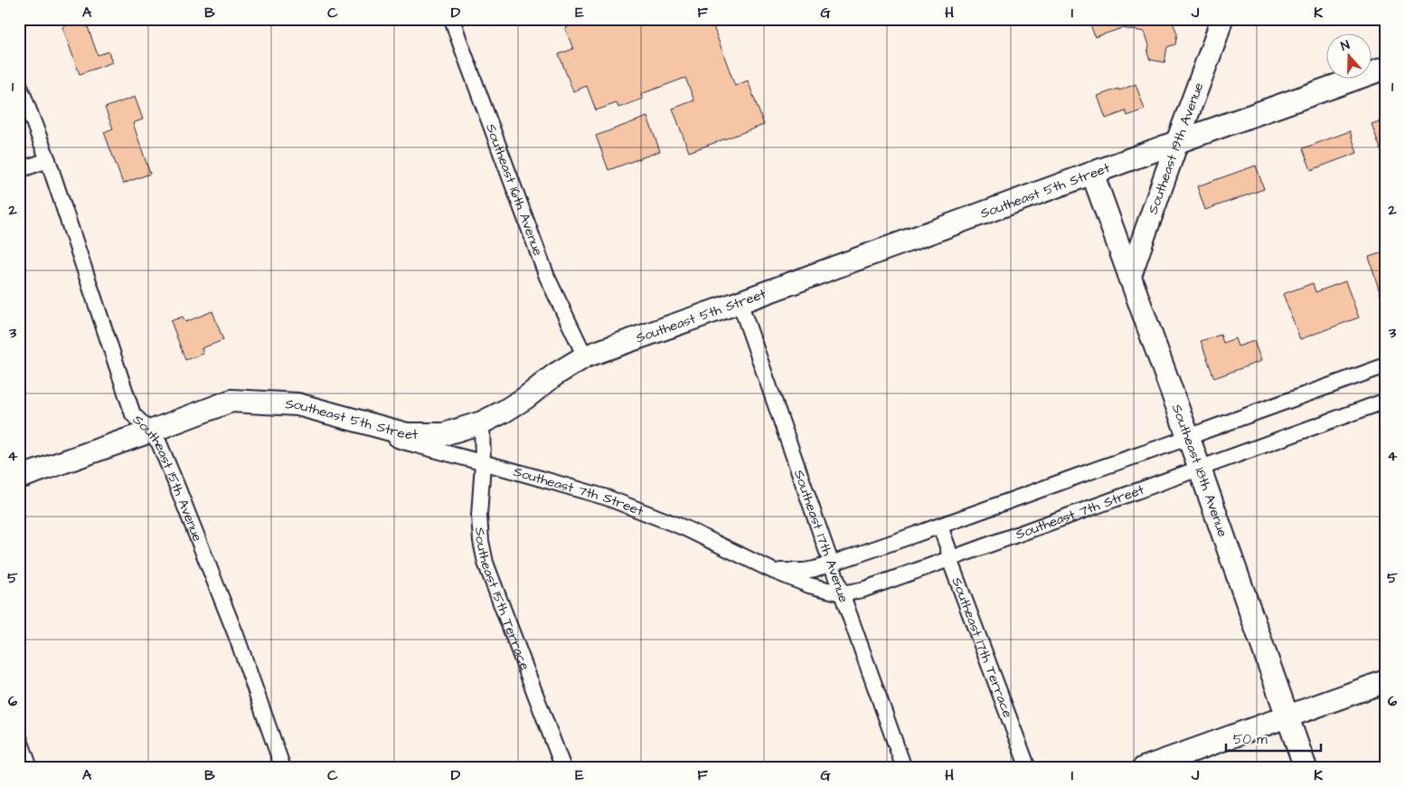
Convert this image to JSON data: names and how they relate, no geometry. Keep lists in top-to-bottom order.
{
  "streets": {
    "street": [
      "Southeast 19th Avenue",
      "Southeast 16th Avenue",
      "Southeast 5th Street",
      "Southeast 18th Avenue",
      "Southeast 15th Avenue",
      "Southeast 7th Street",
      "Southeast 17th Avenue",
      "Southeast 15th Terrace",
      "Southeast 17th Terrace"
    ]
  },
  "crossings": [
    ["Southeast 19th Avenue", "Southeast 5th Street"],
    ["Southeast 19th Avenue", "Southeast 18th Avenue"],
    ["Southeast 16th Avenue", "Southeast 5th Street"],
    ["Southeast 5th Street", "Southeast 18th Avenue"],
    ["Southeast 5th Street", "Southeast 15th Avenue"],
    ["Southeast 5th Street", "Southeast 7th Street"],
    ["Southeast 5th Street", "Southeast 17th Avenue"],
    ["Southeast 5th Street", "Southeast 15th Terrace"],
    ["Southeast 18th Avenue", "Southeast 7th Street"],
    ["Southeast 7th Street", "Southeast 17th Avenue"],
    ["Southeast 7th Street", "Southeast 15th Terrace"],
    ["Southeast 7th Street", "Southeast 17th Terrace"]
  ],
  "scale_bar": "50 m",
  "north": "top",
  "grid": {
    "columns": [
      "A",
      "B",
      "C",
      "D",
      "E",
      "F",
      "G",
      "H",
      "I",
      "J",
      "K"
    ],
    "rows": [
      "1",
      "2",
      "3",
      "4",
      "5",
      "6"
    ]
  }
}
